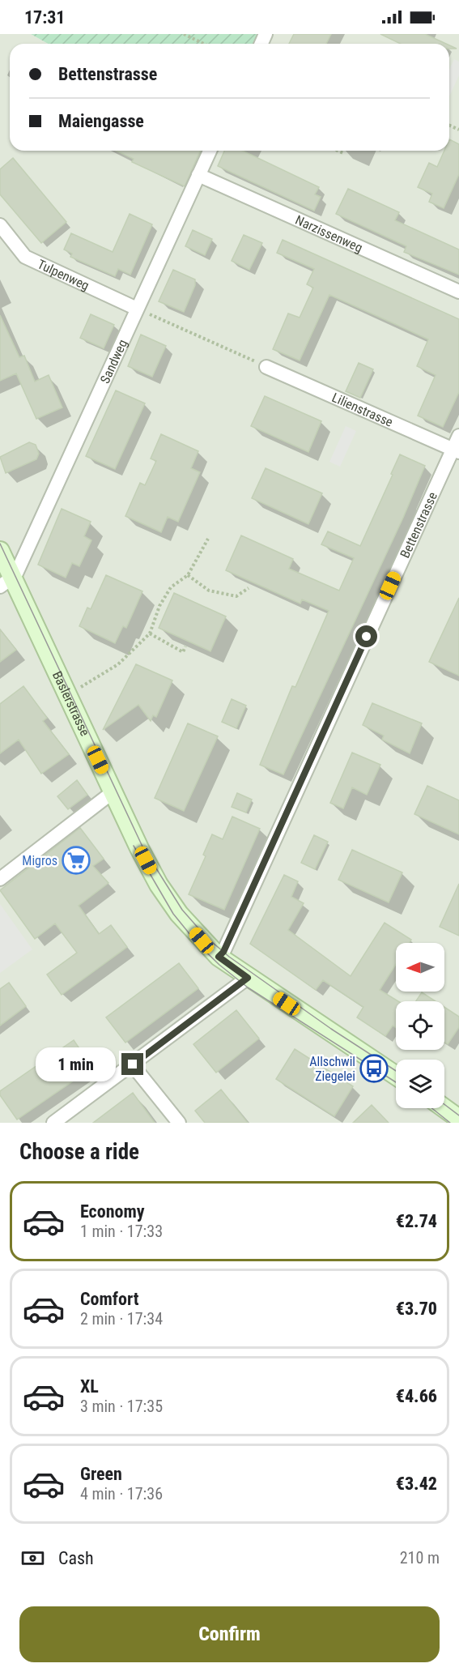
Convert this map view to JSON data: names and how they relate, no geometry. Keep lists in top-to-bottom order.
{
  "streets": {
    "main road": ["Baslerstrasse"],
    "street": [
      "Narzissenweg",
      "Tulpenweg",
      "Sandweg",
      "Lilienstrasse",
      "Bettenstrasse"
    ]
  },
  "crossings": [
    ["Narzissenweg", "Sandweg"],
    ["Tulpenweg", "Sandweg"],
    ["Sandweg", "Baslerstrasse"],
    ["Lilienstrasse", "Bettenstrasse"],
    ["Bettenstrasse", "Baslerstrasse"]
  ],
  "places": {
    "supermarket": ["Migros"],
    "bus stop": ["Allschwil Ziegelei"]
  },
  "north": "left",
  "page": {
    "status": "17:31",
    "banner": ["Bettenstrasse", "Maiengasse"],
    "bubble": "1 min",
    "heading": "Choose a ride",
    "list": [
      {
        "name": "Economy",
        "note": "1 min · 17:33",
        "value": "€2.74"
      },
      {
        "name": "Comfort",
        "note": "2 min · 17:34",
        "value": "€3.70"
      },
      {
        "name": "XL",
        "note": "3 min · 17:35",
        "value": "€4.66"
      },
      {
        "name": "Green",
        "note": "4 min · 17:36",
        "value": "€3.42"
      }
    ],
    "pay": ["Cash", "210 m"],
    "buttons": "Confirm"
  }
}
